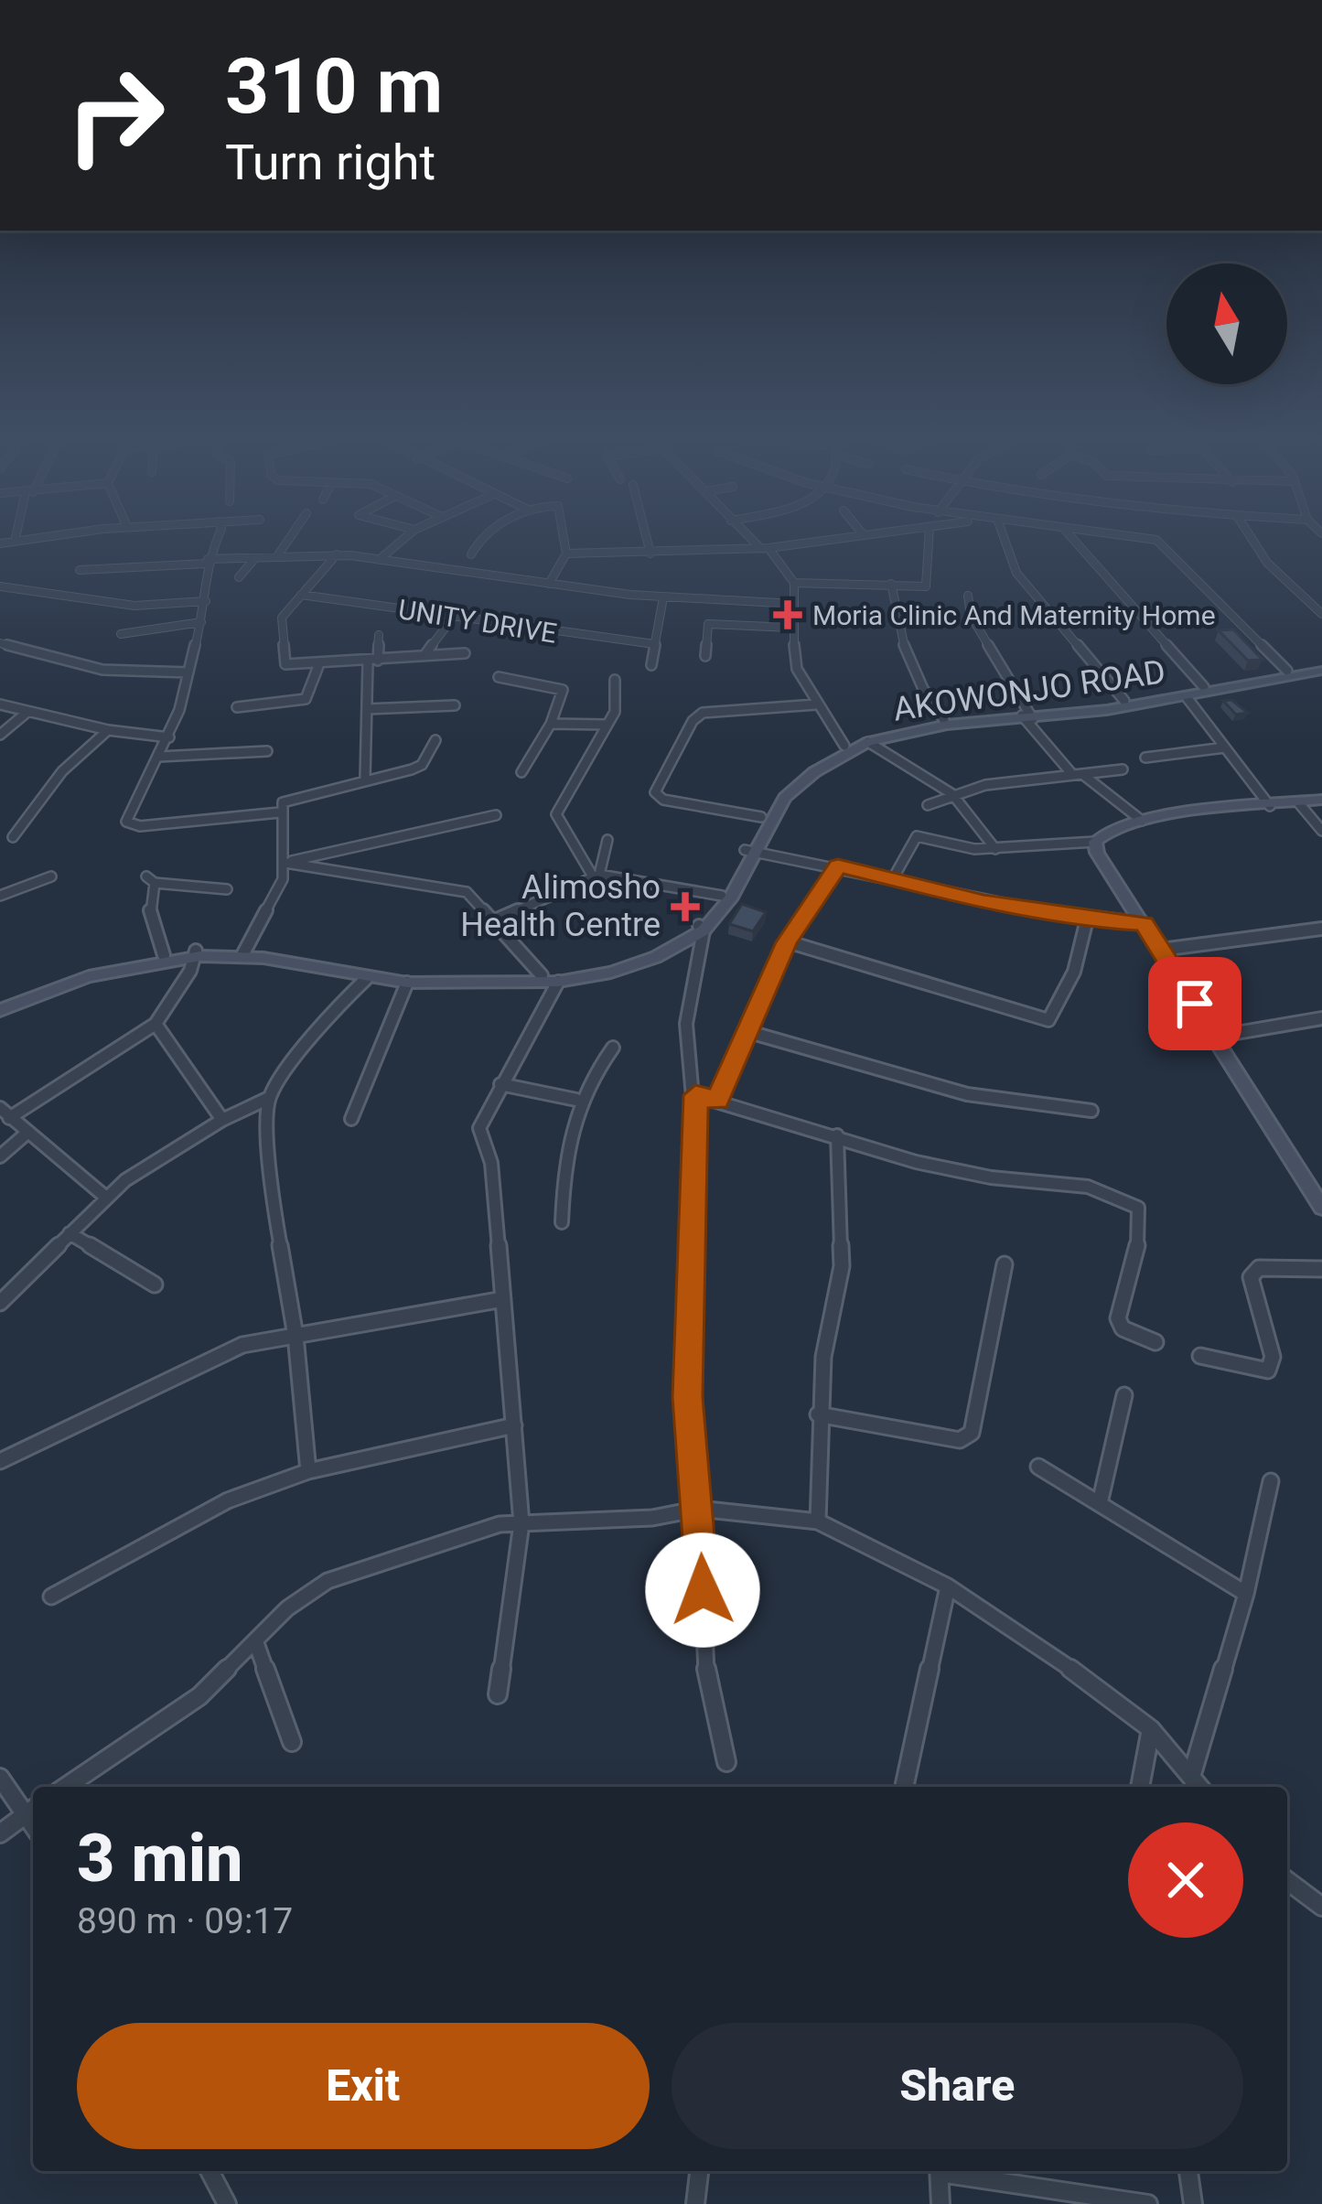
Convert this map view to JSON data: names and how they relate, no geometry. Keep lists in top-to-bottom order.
{
  "streets": {
    "main road": ["AKOWONJO ROAD"],
    "street": ["UNITY DRIVE"]
  },
  "places": {
    "health": ["Moria Clinic And Maternity Home", "Alimosho Health Centre"]
  },
  "north": "top",
  "page": {
    "turn": ["310 m", "Turn right"],
    "heading": ["3 min", "890 m · 09:17"],
    "buttons": ["Exit", "Share"]
  }
}
